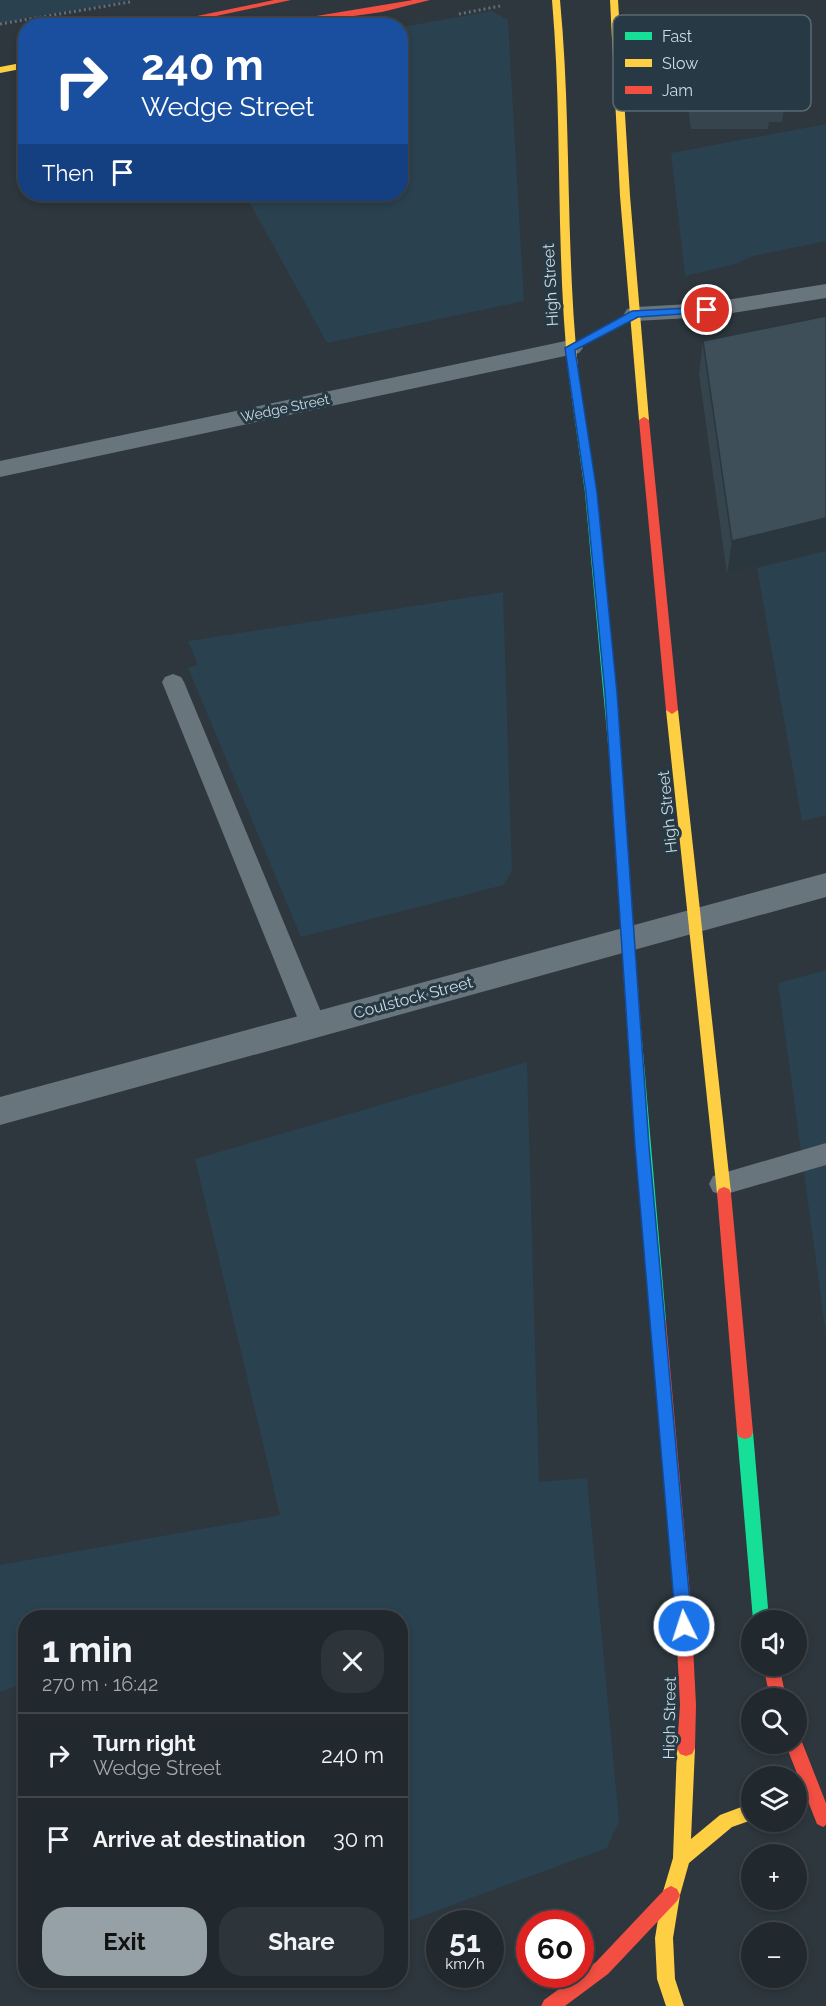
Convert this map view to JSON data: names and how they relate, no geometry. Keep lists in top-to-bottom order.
{
  "streets": {
    "main road": ["High Street", "Wedge Street"],
    "street": ["Coulstock Street"]
  },
  "crossings": [
    ["High Street", "Wedge Street"],
    ["High Street", "Coulstock Street"]
  ],
  "legend": ["Fast", "Slow", "Jam"],
  "page": {
    "turn": ["240 m", "Wedge Street"],
    "then": "Then",
    "map_buttons": ["+", "−"],
    "heading": ["1 min", "270 m · 16:42"],
    "list": [
      {
        "name": "Turn right",
        "note": "Wedge Street",
        "value": "240 m"
      },
      {
        "name": "Arrive at destination",
        "value": "30 m"
      }
    ],
    "buttons": ["Exit", "Share"],
    "speed": "51 km/h",
    "limit": "60"
  }
}
